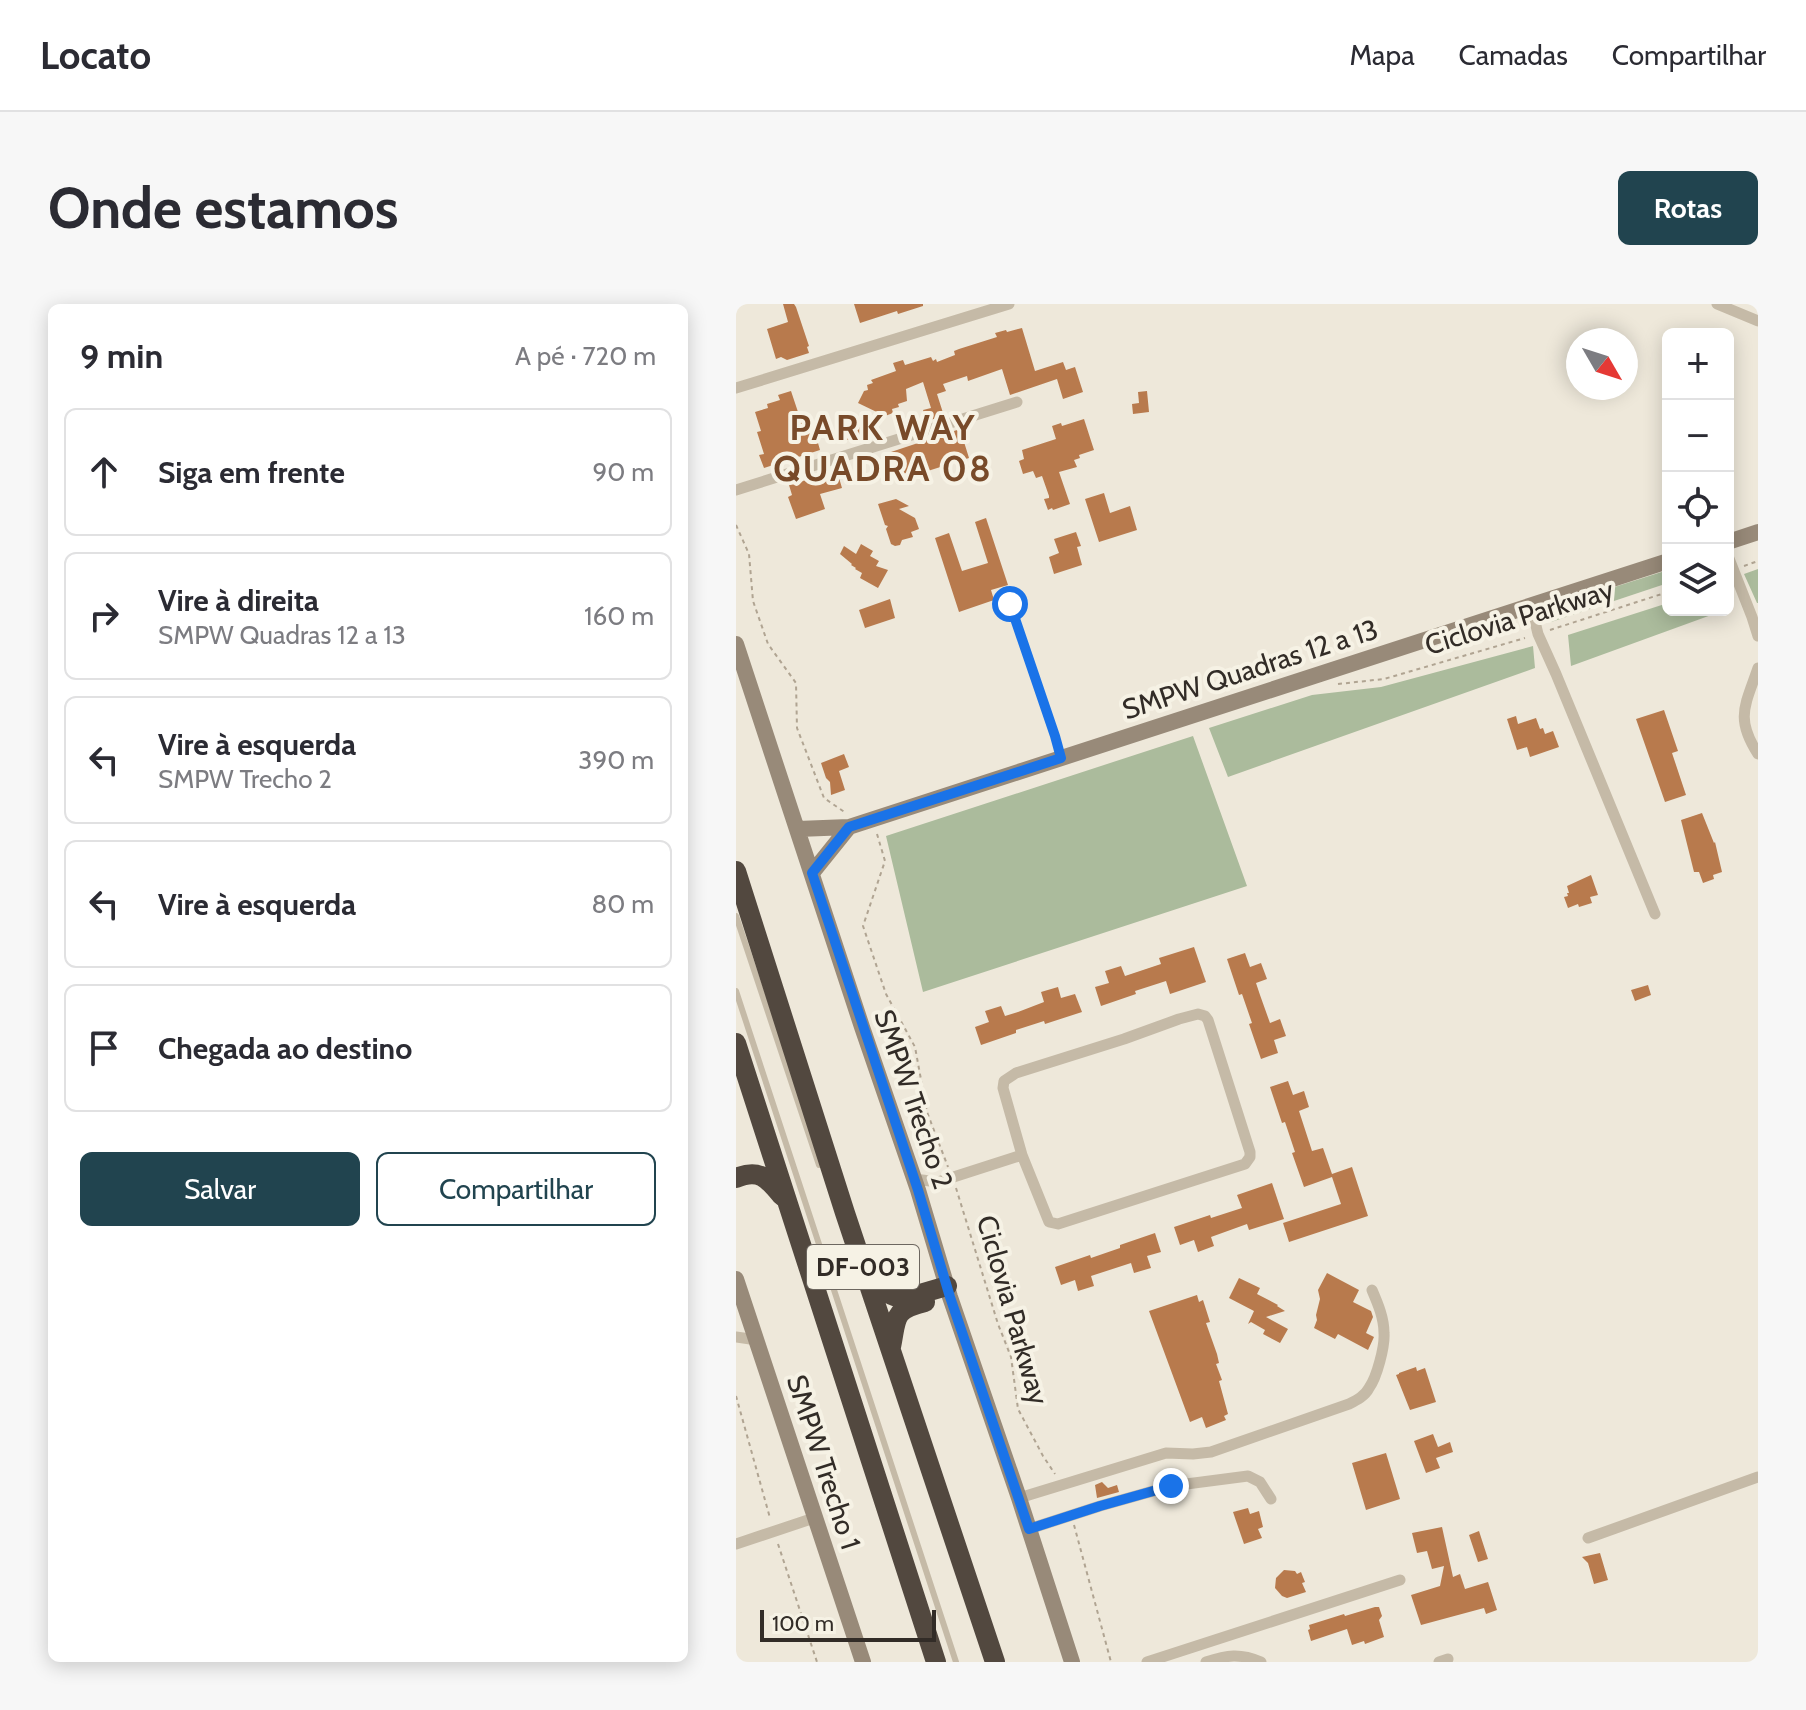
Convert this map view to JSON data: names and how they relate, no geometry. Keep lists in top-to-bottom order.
{
  "streets": {
    "highway": ["DF-003"],
    "street": ["SMPW Quadras 12 a 13", "SMPW Trecho 2", "SMPW Trecho 1"],
    "path": ["Ciclovia Parkway"]
  },
  "crossings": [
    ["Ciclovia Parkway", "SMPW Quadras 12 a 13"],
    ["SMPW Quadras 12 a 13", "SMPW Trecho 2"]
  ],
  "districts": ["PARK WAY QUADRA 08"],
  "scale_bar": "100 m",
  "north": "bottom right",
  "page": {
    "header": "Locato",
    "nav": ["Mapa", "Camadas", "Compartilhar"],
    "buttons": [
      "Rotas",
      ["Salvar", "Compartilhar"]
    ],
    "title": "Onde estamos",
    "heading": ["9 min", "A pé · 720 m"],
    "map_buttons": ["+", "−"],
    "list": [
      ["Siga em frente", "90 m"],
      ["Vire à direita", "SMPW Quadras 12 a 13", "160 m"],
      ["Vire à esquerda", "SMPW Trecho 2", "390 m"],
      ["Vire à esquerda", "80 m"],
      "Chegada ao destino"
    ],
    "scale": "100 m"
  }
}
